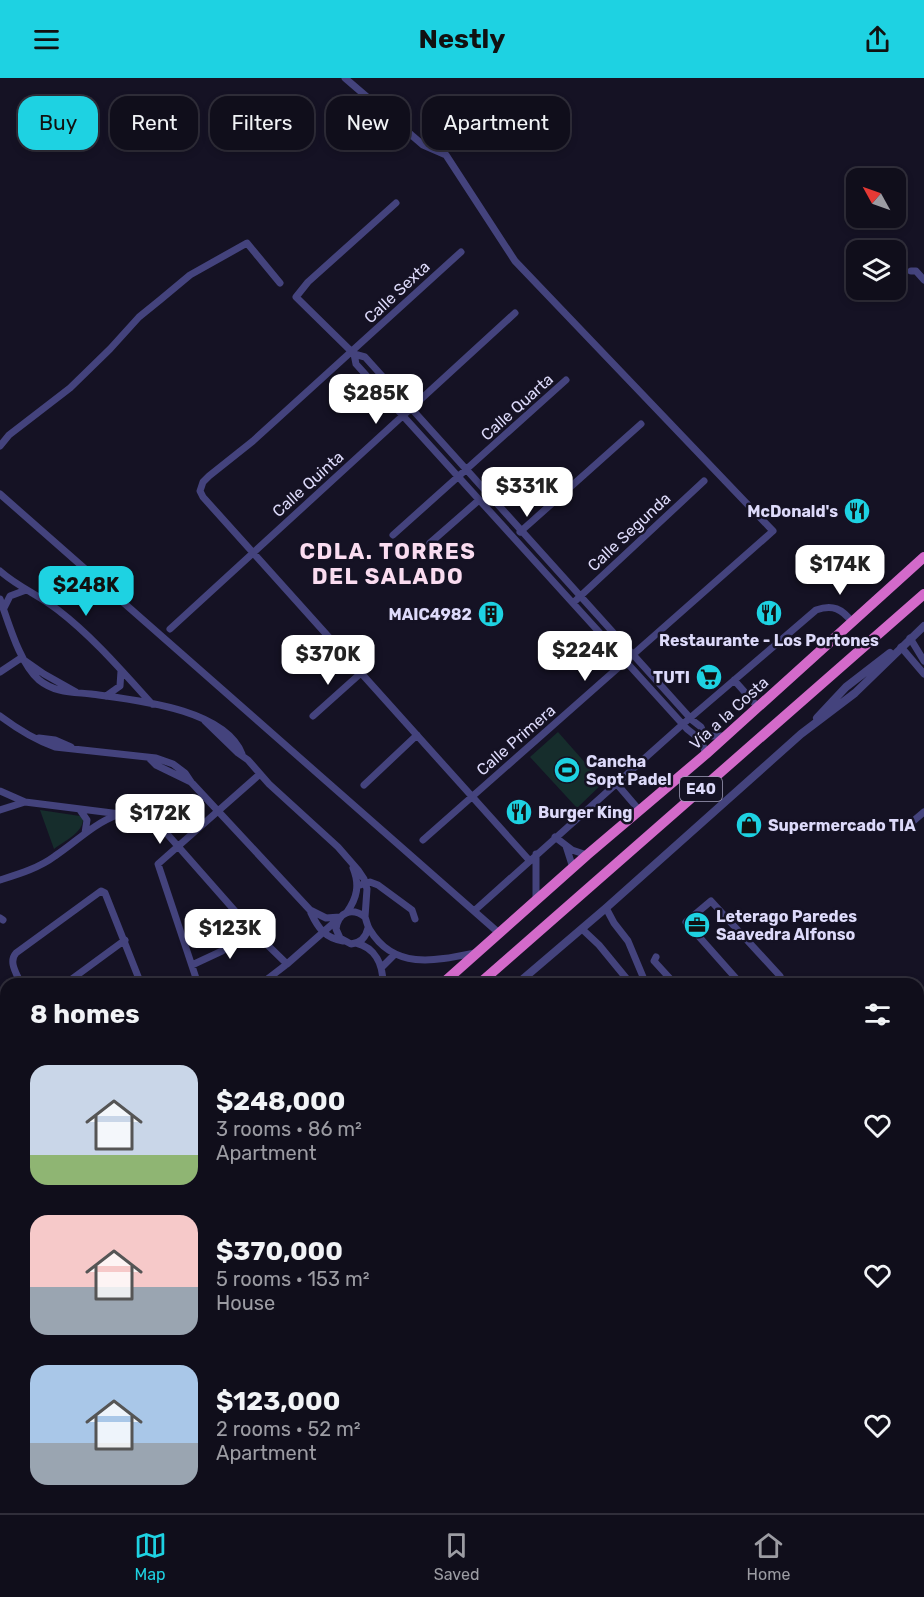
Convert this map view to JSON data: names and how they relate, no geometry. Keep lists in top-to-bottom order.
{
  "streets": {
    "highway": ["Vía a la Costa", "E40"],
    "street": [
      "Calle Sexta",
      "Calle Quarta",
      "Calle Quinta",
      "Calle Segunda",
      "Calle Primera"
    ]
  },
  "crossings": [
    ["Calle Sexta", "Calle Quinta"]
  ],
  "districts": ["CDLA. TORRES DEL SALADO"],
  "places": {
    "restaurant": ["McDonald's", "Restaurante - Los Portones", "Burger King"],
    "building": ["MAIC4982"],
    "supermarket": ["TUTI"],
    "sports": ["Cancha Sopt Padel"],
    "shop": ["Supermercado TIA"],
    "office": ["Leterago Paredes Saavedra Alfonso"]
  },
  "north": "top left",
  "page": {
    "header": "Nestly",
    "chip": [
      "Buy",
      "Rent",
      "Filters",
      "New",
      "Apartment"
    ],
    "price": [
      "$285K",
      "$331K",
      "$174K",
      "$248K",
      "$224K",
      "$370K",
      "$172K",
      "$123K"
    ],
    "heading": "8 homes",
    "list": [
      {
        "name": "$248,000",
        "note": "3 rooms · 86 m² · Apartment"
      },
      {
        "name": "$370,000",
        "note": "5 rooms · 153 m² · House"
      },
      {
        "name": "$123,000",
        "note": "2 rooms · 52 m² · Apartment"
      }
    ],
    "tabs": ["Map", "Saved", "Home"]
  }
}
